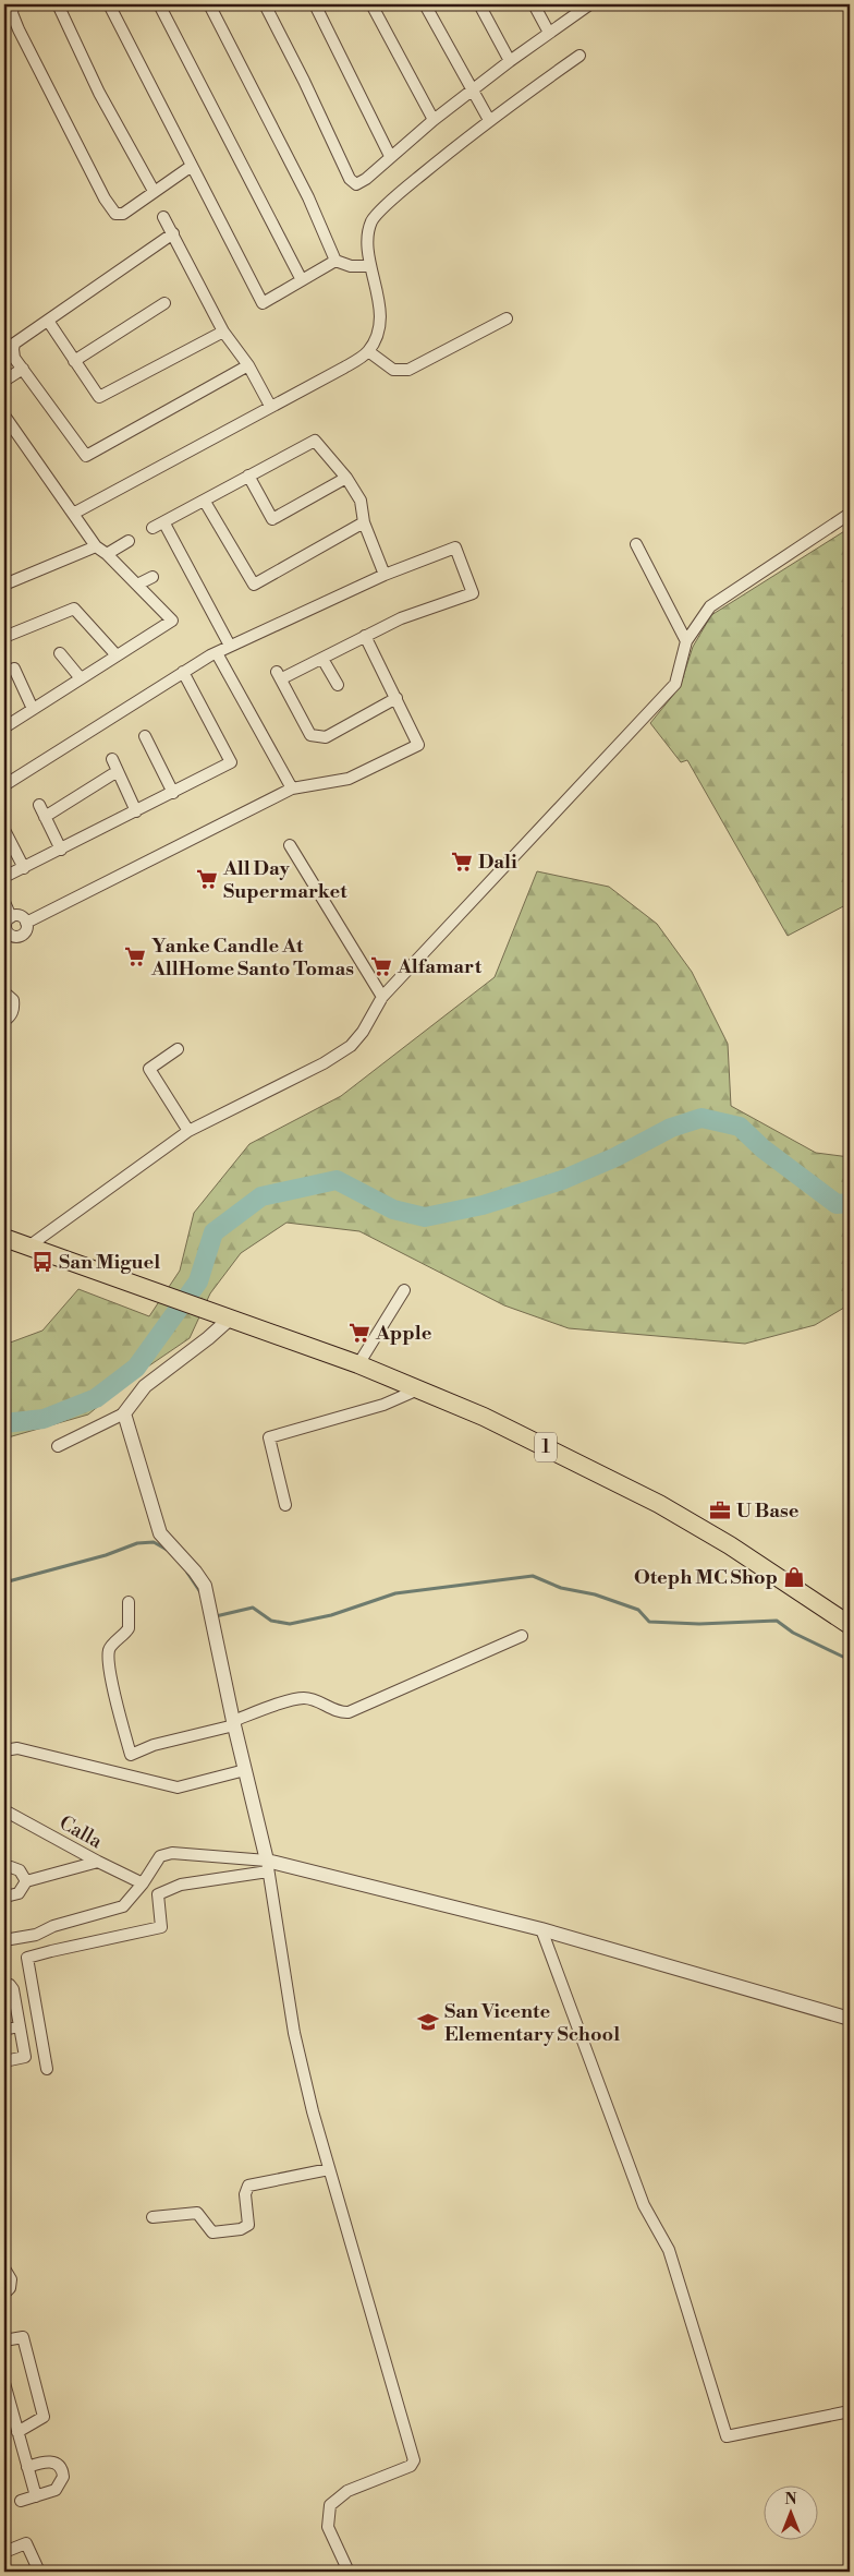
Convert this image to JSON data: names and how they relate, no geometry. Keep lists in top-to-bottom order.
{
  "streets": {
    "highway": ["1"],
    "street": ["Calla"]
  },
  "places": {
    "supermarket": [
      "Dali",
      "All Day Supermarket",
      "Yanke Candle At AllHome Santo Tomas",
      "Alfamart",
      "Apple"
    ],
    "bus stop": ["San Miguel"],
    "office": ["U Base"],
    "shop": ["Oteph MC Shop"],
    "school or university": ["San Vicente Elementary School"]
  },
  "north": "top"
}
